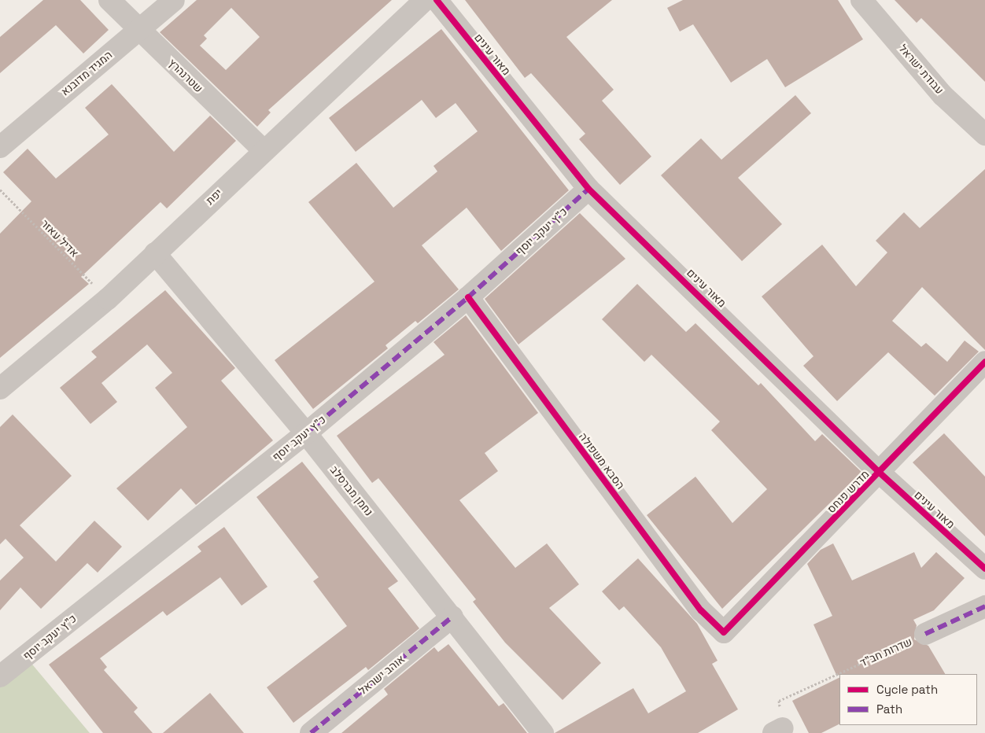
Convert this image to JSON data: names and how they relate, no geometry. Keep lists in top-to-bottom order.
{
  "streets": {
    "street": [
      "מאור עינים",
      "עבודת ישראל",
      "המגיד מדובנא",
      "שטרנהרץ",
      "יפת",
      "כ\"ץ יעקב יוסף",
      "הסבא משפולה",
      "נחמן מברסלב",
      "מדרש פנחס",
      "שדרות חב\"ד",
      "אוהב ישראל"
    ],
    "path": ["אדיל עאזר"]
  },
  "crossings": [
    ["מאור עינים", "כ\"ץ יעקב יוסף"],
    ["מאור עינים", "מדרש פנחס"],
    ["המגיד מדובנא", "שטרנהרץ"],
    ["שטרנהרץ", "יפת"],
    ["יפת", "אדיל עאזר"],
    ["יפת", "נחמן מברסלב"],
    ["כ\"ץ יעקב יוסף", "הסבא משפולה"],
    ["כ\"ץ יעקב יוסף", "נחמן מברסלב"],
    ["הסבא משפולה", "מדרש פנחס"],
    ["נחמן מברסלב", "אוהב ישראל"]
  ],
  "legend": ["Cycle path", "Path"]
}
